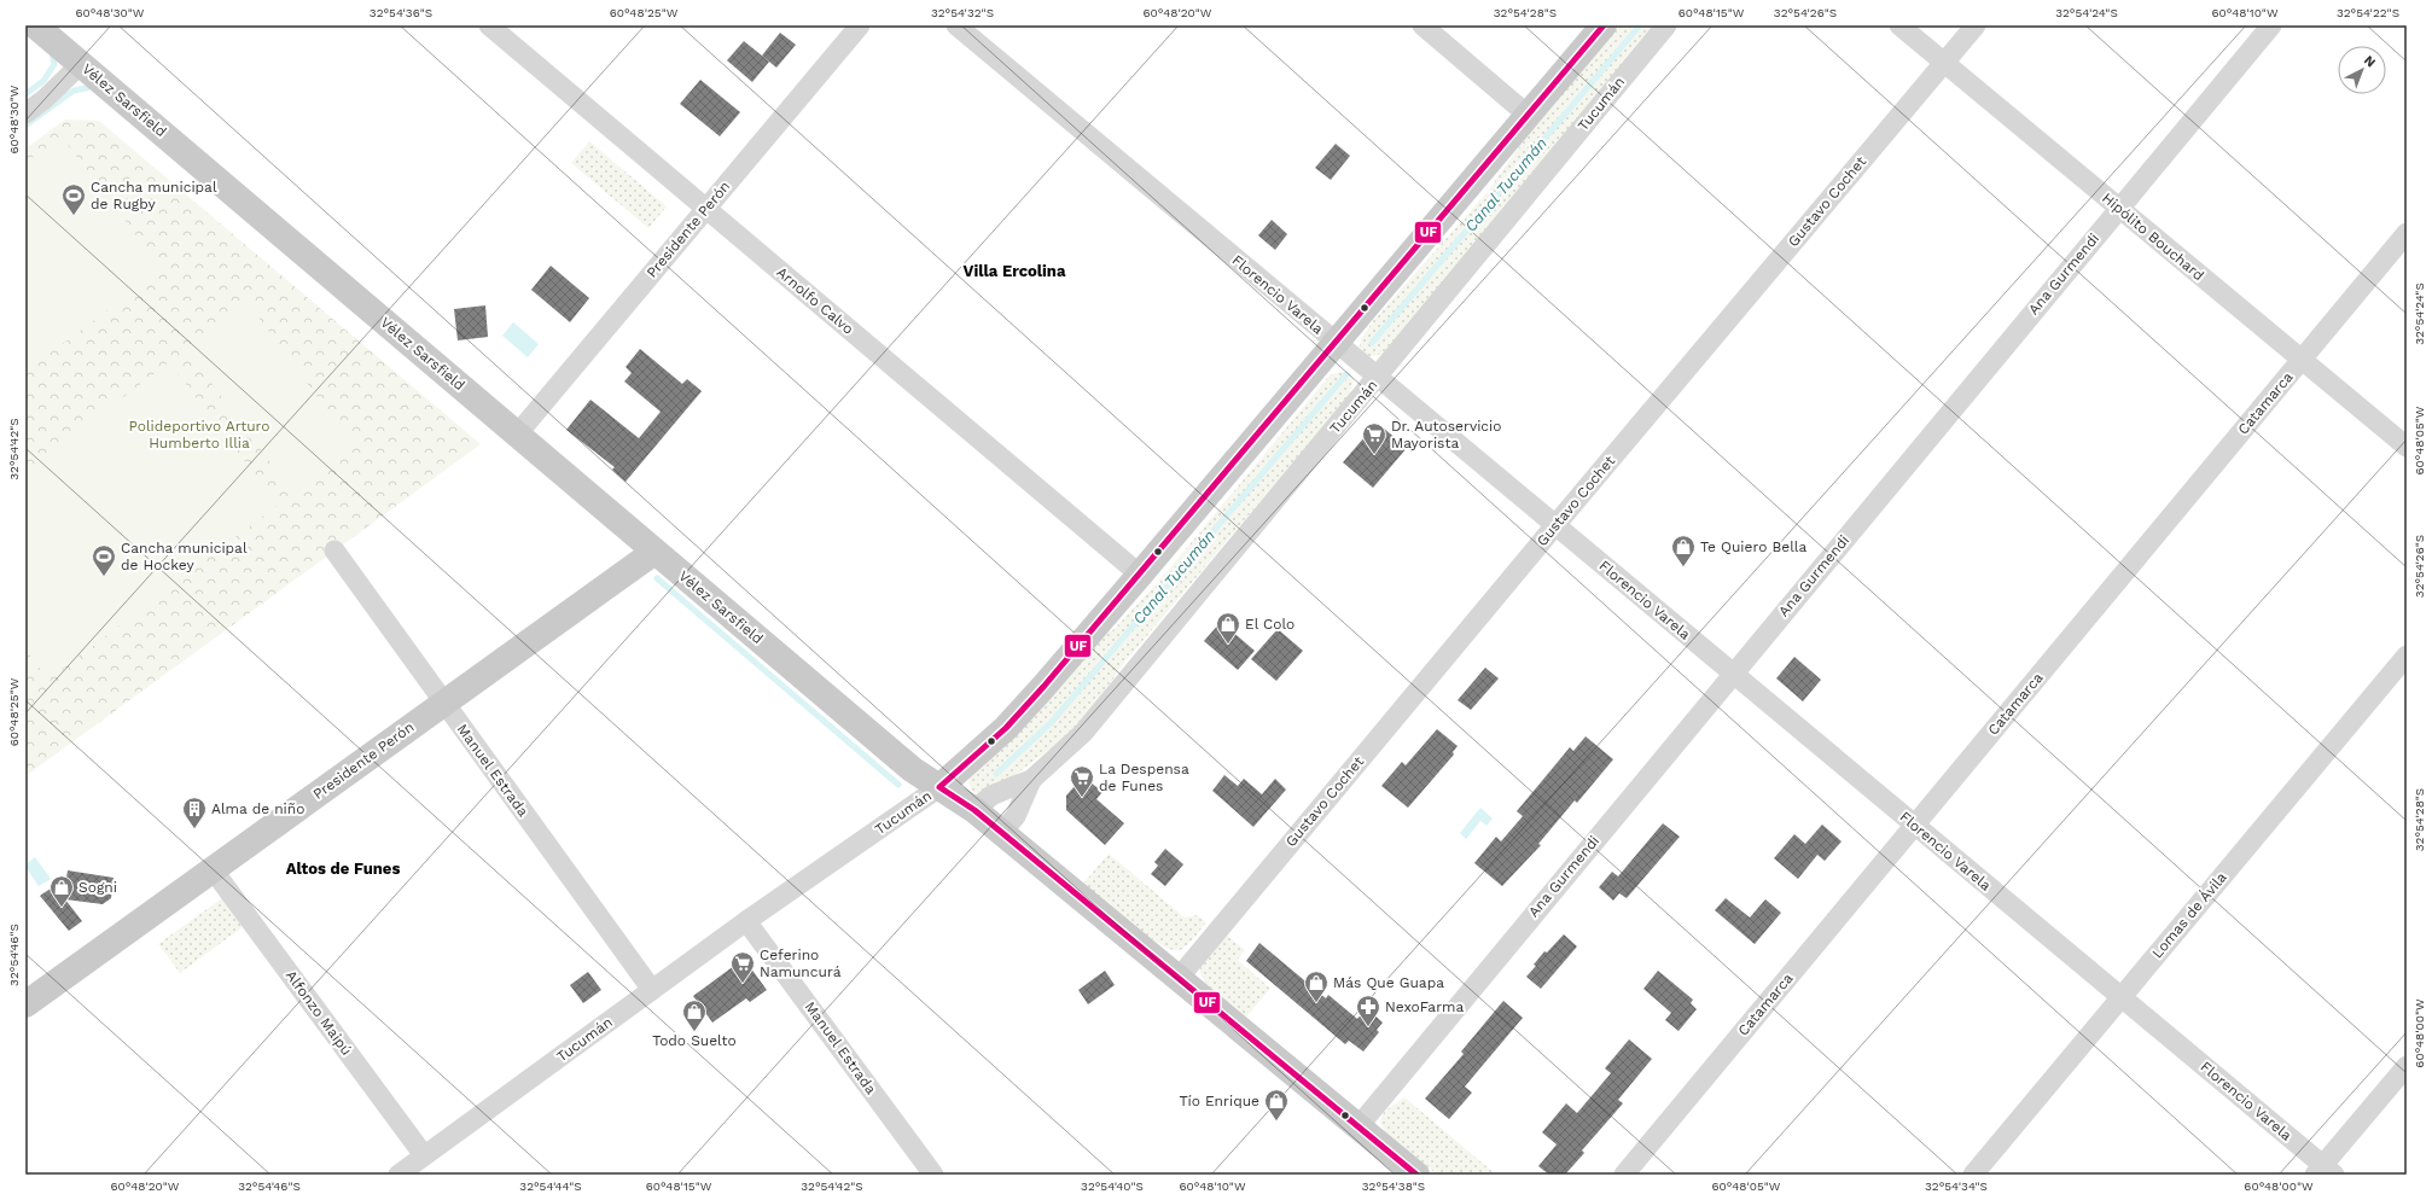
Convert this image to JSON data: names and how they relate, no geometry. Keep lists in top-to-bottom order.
{
  "streets": {
    "main road": ["Vélez Sarsfield", "Tucumán", "Presidente Perón"],
    "street": [
      "Gustavo Cochet",
      "Hipólito Bouchard",
      "Ana Gurmendi",
      "Florencio Varela",
      "Arnolfo Calvo",
      "Catamarca",
      "Manuel Estrada",
      "Lomas de Ávila",
      "Alfonzo Maipú"
    ]
  },
  "crossings": [
    ["Vélez Sarsfield", "Tucumán"],
    ["Vélez Sarsfield", "Gustavo Cochet"],
    ["Vélez Sarsfield", "Presidente Perón"],
    ["Vélez Sarsfield", "Ana Gurmendi"],
    ["Tucumán", "Florencio Varela"],
    ["Tucumán", "Arnolfo Calvo"],
    ["Tucumán", "Manuel Estrada"],
    ["Tucumán", "Alfonzo Maipú"],
    ["Gustavo Cochet", "Hipólito Bouchard"],
    ["Gustavo Cochet", "Florencio Varela"],
    ["Presidente Perón", "Arnolfo Calvo"],
    ["Presidente Perón", "Manuel Estrada"],
    ["Presidente Perón", "Alfonzo Maipú"],
    ["Hipólito Bouchard", "Ana Gurmendi"],
    ["Hipólito Bouchard", "Catamarca"],
    ["Ana Gurmendi", "Florencio Varela"],
    ["Florencio Varela", "Catamarca"],
    ["Florencio Varela", "Lomas de Ávila"]
  ],
  "districts": ["Villa Ercolina", "Altos de Funes"],
  "water": ["Canal Tucumán"],
  "parks": ["Polideportivo Arturo Humberto Illia"],
  "places": {
    "sports": ["Cancha municipal de Rugby", "Cancha municipal de Hockey"],
    "supermarket": ["Dr. Autoservicio Mayorista", "La Despensa de Funes", "Ceferino Namuncurá"],
    "shop": [
      "Te Quiero Bella",
      "El Colo",
      "Sogni",
      "Más Que Guapa",
      "Todo Suelto",
      "Tío Enrique"
    ],
    "building": ["Alma de niño"],
    "pharmacy": ["NexoFarma"]
  },
  "lines": ["transit line UF"],
  "north": "top right",
  "coordinates": [
    "60°48'30\"W",
    "32°54'36\"S",
    "60°48'25\"W",
    "32°54'32\"S",
    "60°48'20\"W",
    "32°54'28\"S",
    "60°48'15\"W",
    "32°54'26\"S",
    "32°54'24\"S",
    "60°48'10\"W",
    "32°54'22\"S",
    "60°48'05\"W",
    "32°54'42\"S",
    "32°54'46\"S",
    "60°48'00\"W",
    "32°54'44\"S",
    "32°54'40\"S",
    "32°54'38\"S",
    "32°54'34\"S"
  ]
}
